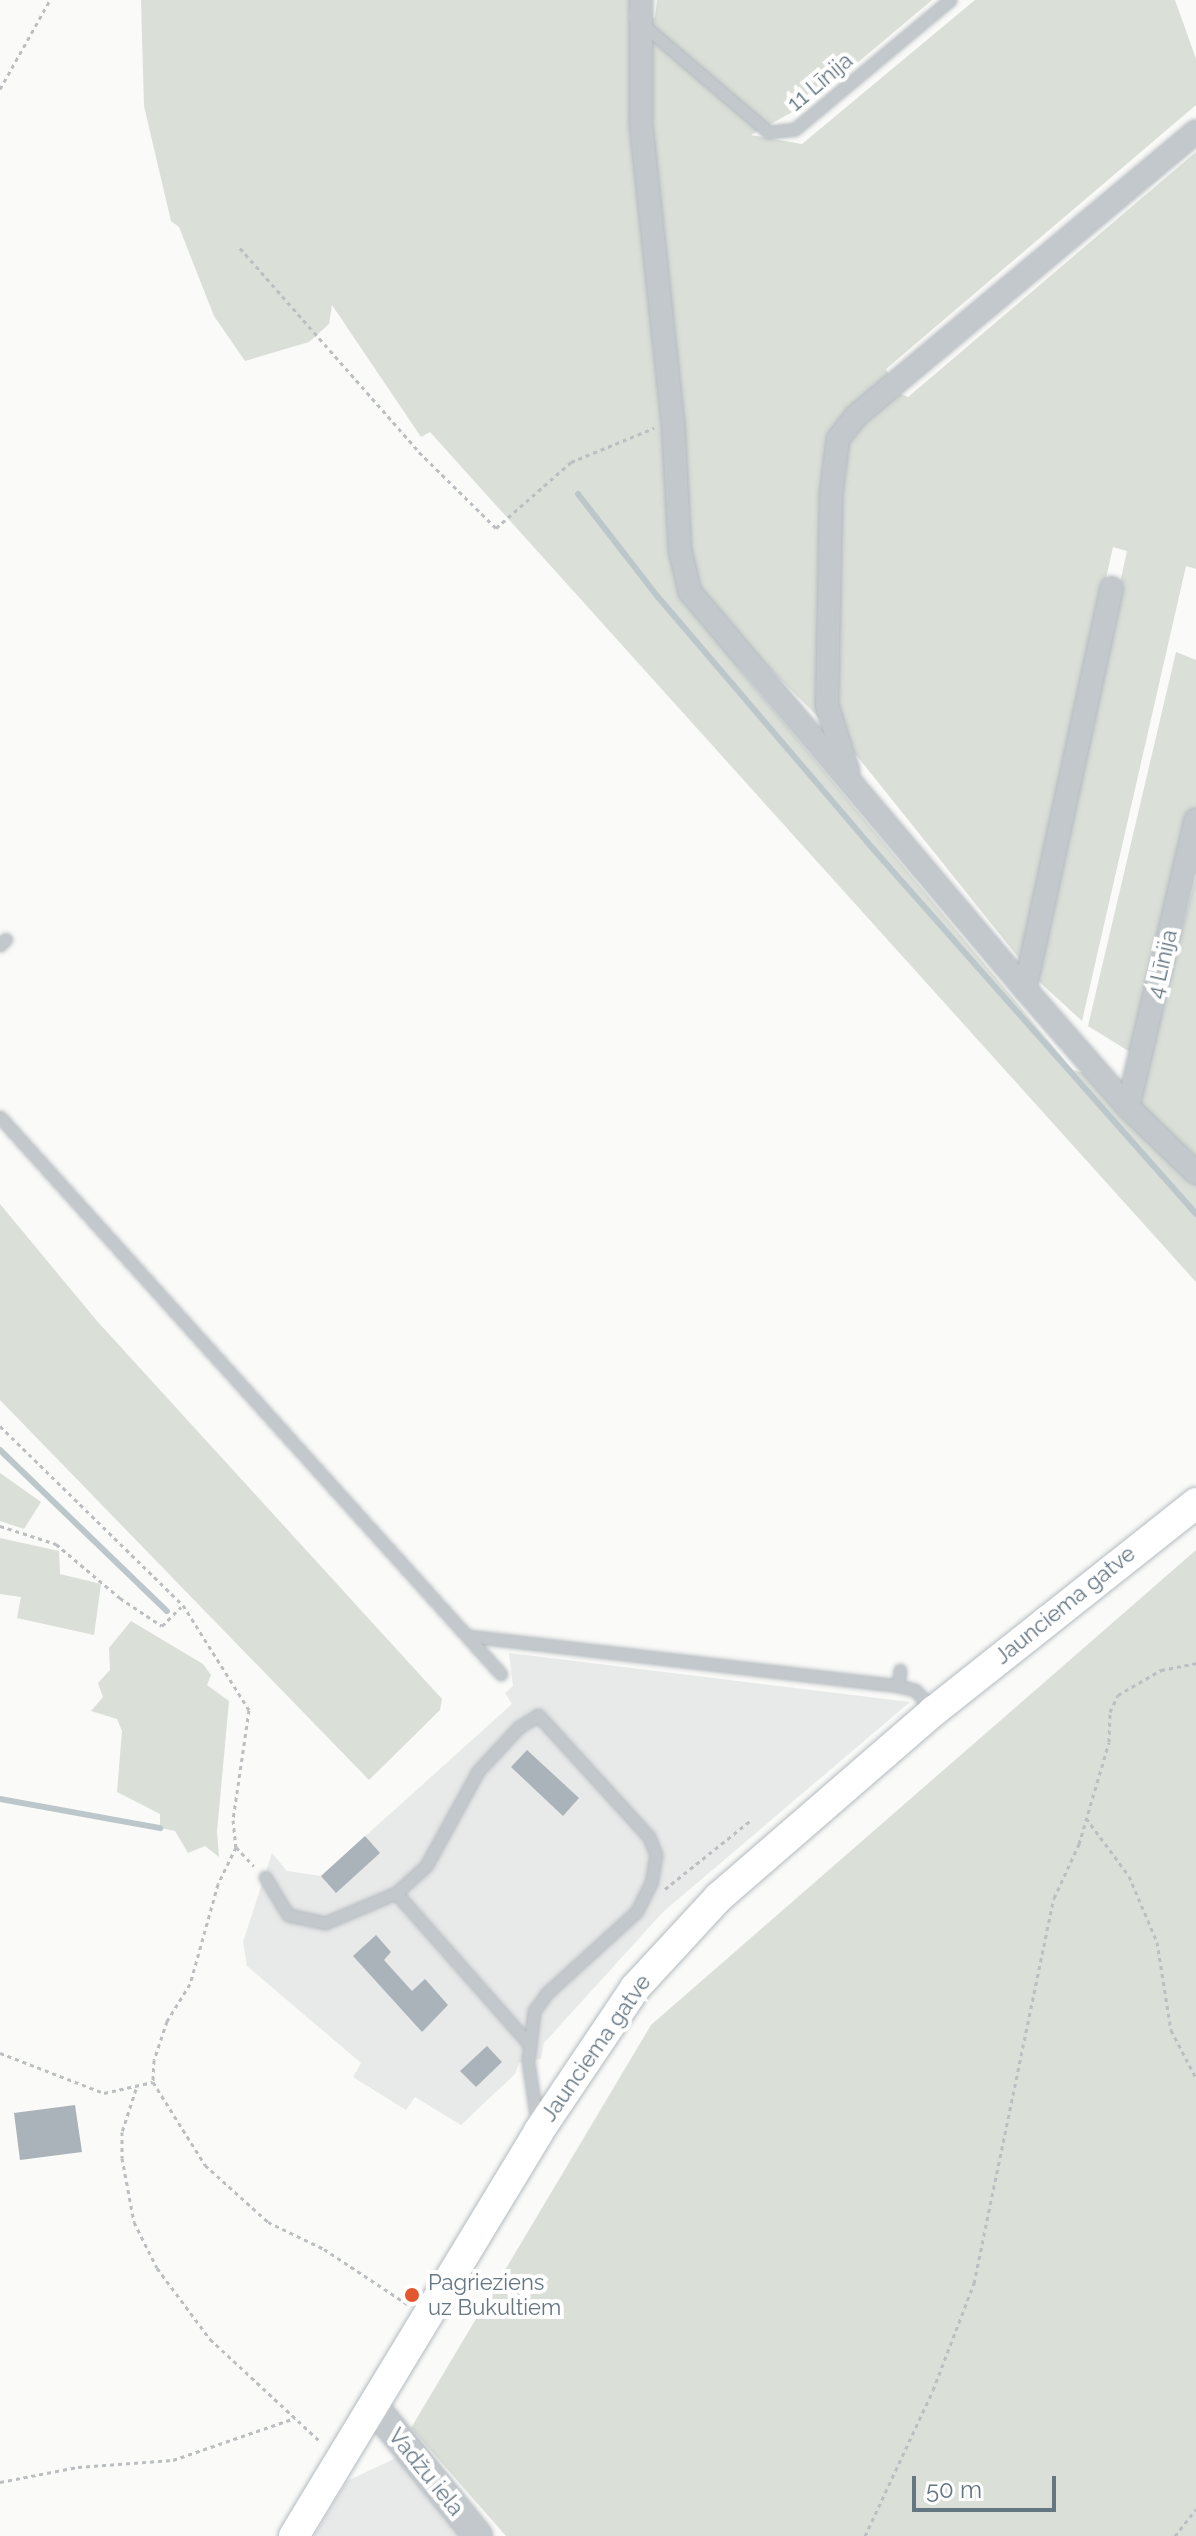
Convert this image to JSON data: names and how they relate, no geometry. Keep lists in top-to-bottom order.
{
  "streets": {
    "main road": ["Jaunciema gatve"],
    "street": ["4 Līnija", "Vadžu iela"],
    "lane": ["11 Līnija"]
  },
  "crossings": [
    ["Jaunciema gatve", "Vadžu iela"]
  ],
  "places": ["Pagrieziens uz Bukultiem"],
  "scale_bar": "50 m"
}
